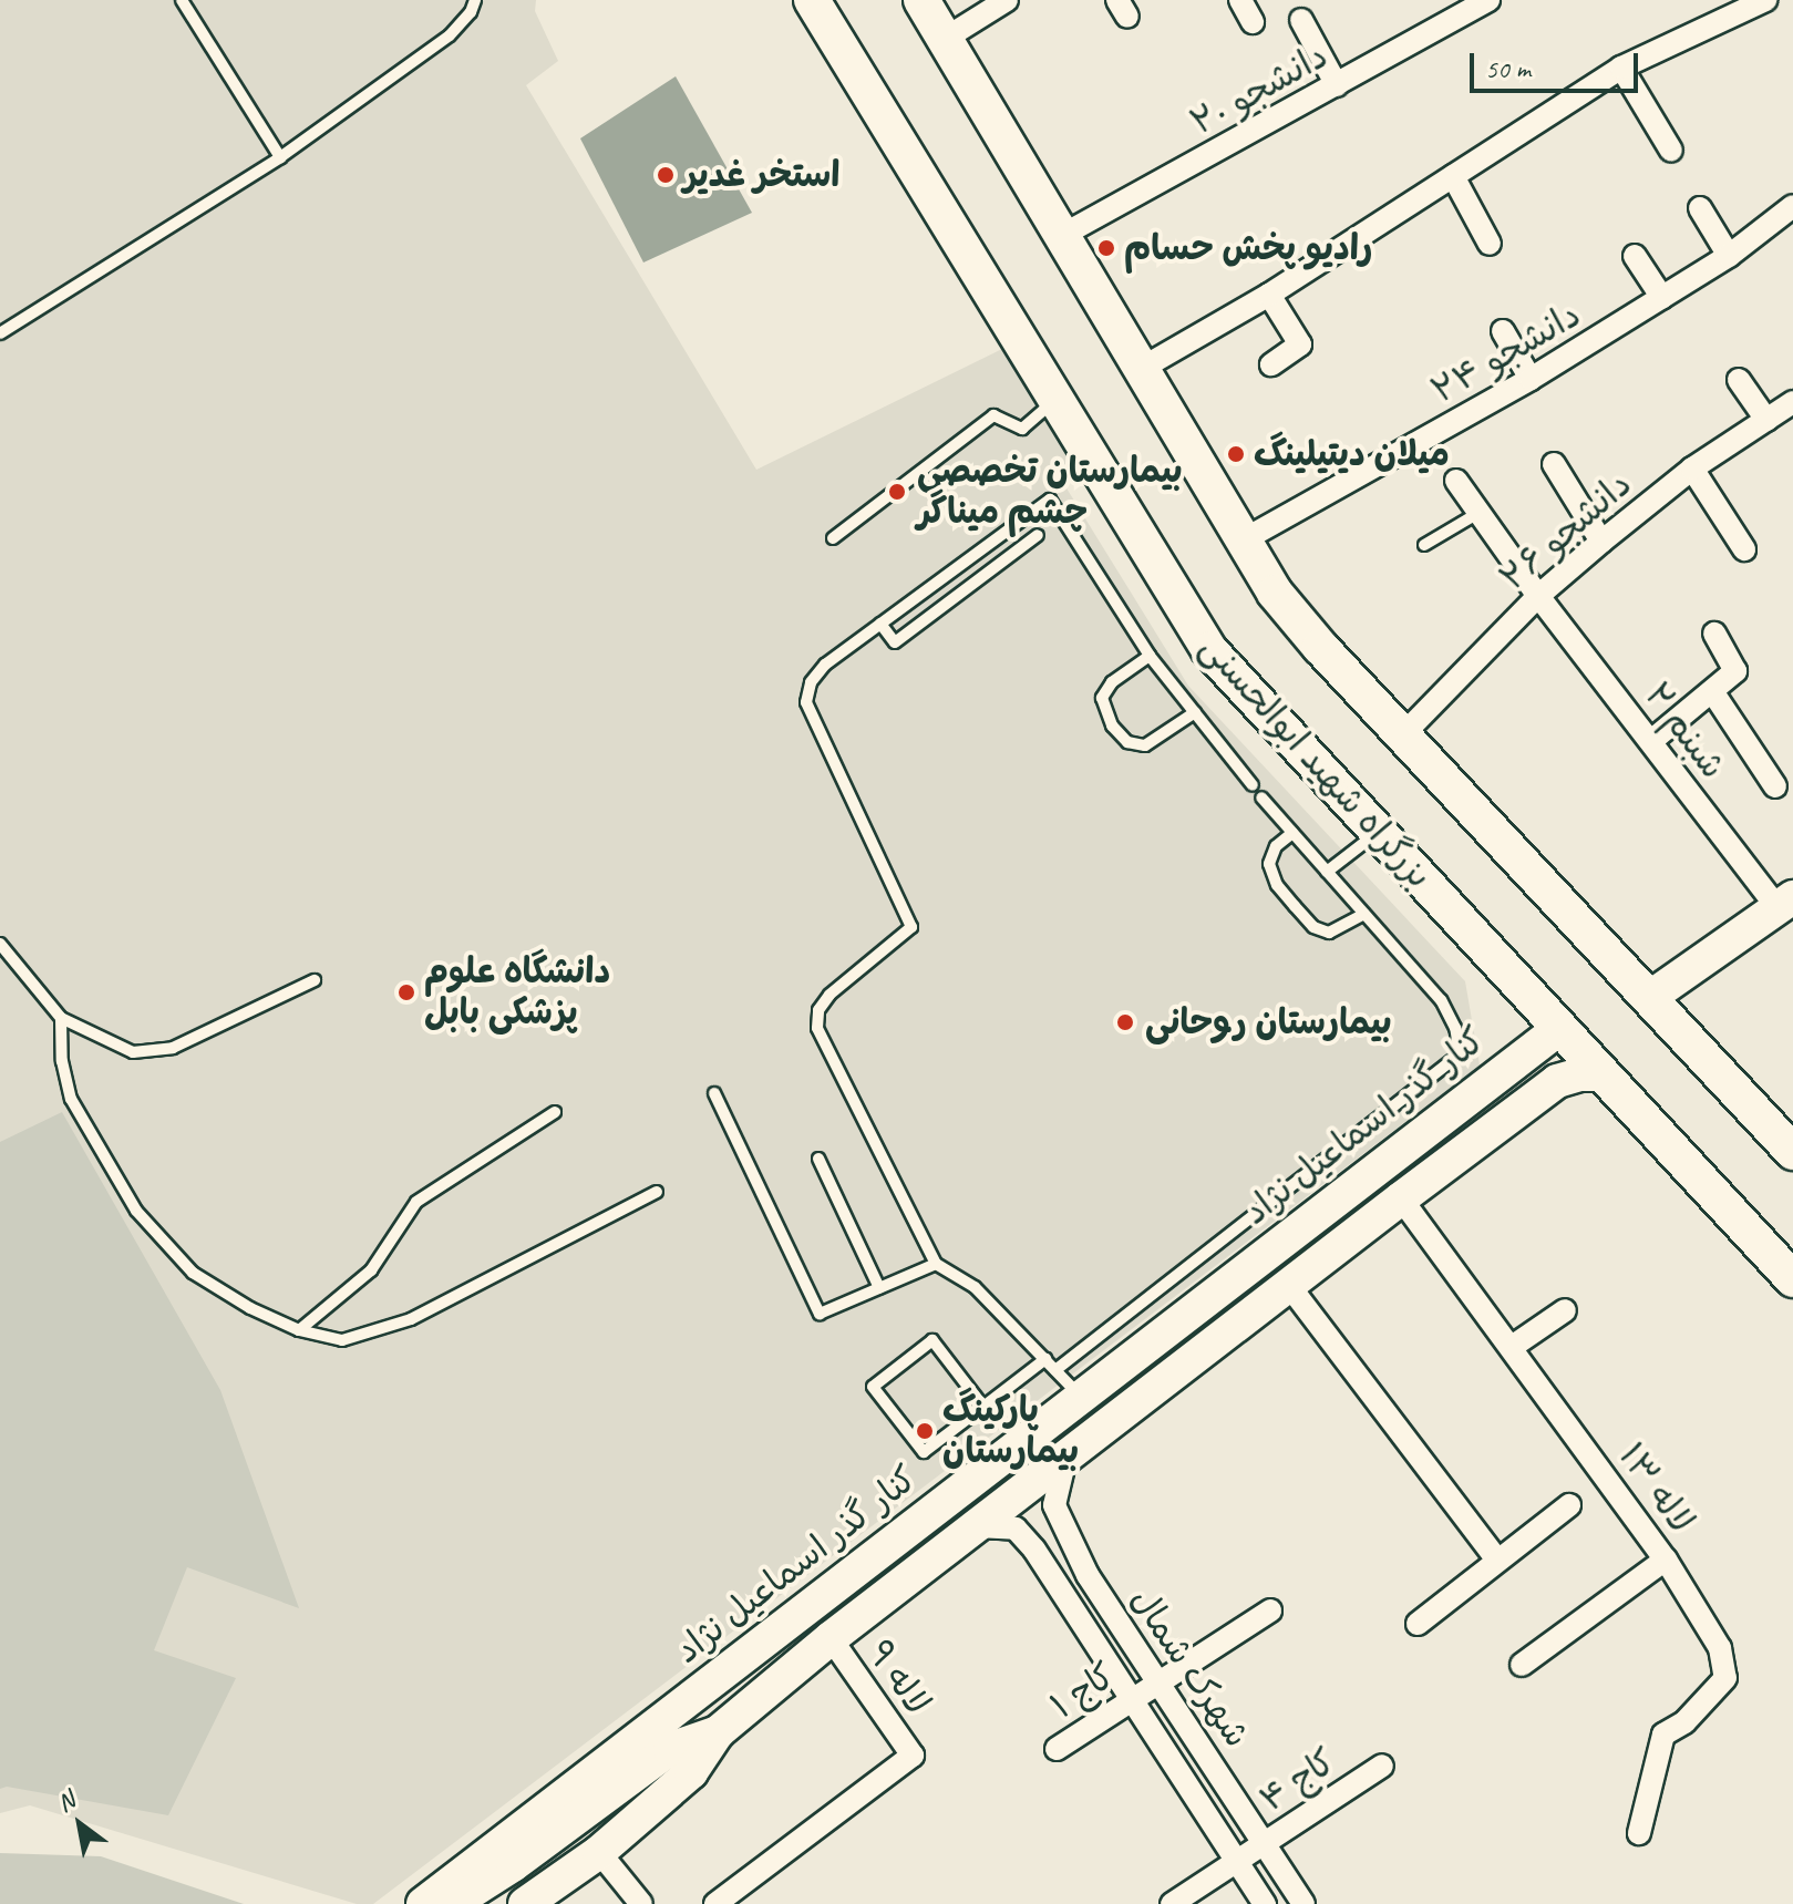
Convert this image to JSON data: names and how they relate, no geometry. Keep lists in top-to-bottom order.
{
  "streets": {
    "main road": ["بزرگراه شهید ابوالحسنی", "کنار گذر اسماعیل نژاد"],
    "street": [
      "دانشجو ۲۰",
      "دانشجو ۲۴",
      "دانشجو ۲۶",
      "شبنم ۲",
      "لاله ۱۳",
      "شهرک شمال",
      "لاله ۹",
      "کاج ۱",
      "کاج ۴"
    ]
  },
  "crossings": [
    ["دانشجو ۲۶", "شبنم ۲"],
    ["شهرک شمال", "کاج ۱"],
    ["شهرک شمال", "کاج ۴"]
  ],
  "places": [
    "استخر غدیر",
    "رادیو پخش حسام",
    "میلان دیتیلینگ",
    "بیمارستان تخصصی چشم میناگر",
    "دانشگاه علوم پزشکی بابل",
    "بیمارستان روحانی",
    "پارکینگ بیمارستان"
  ],
  "scale_bar": "50 m",
  "north": "top left"
}
